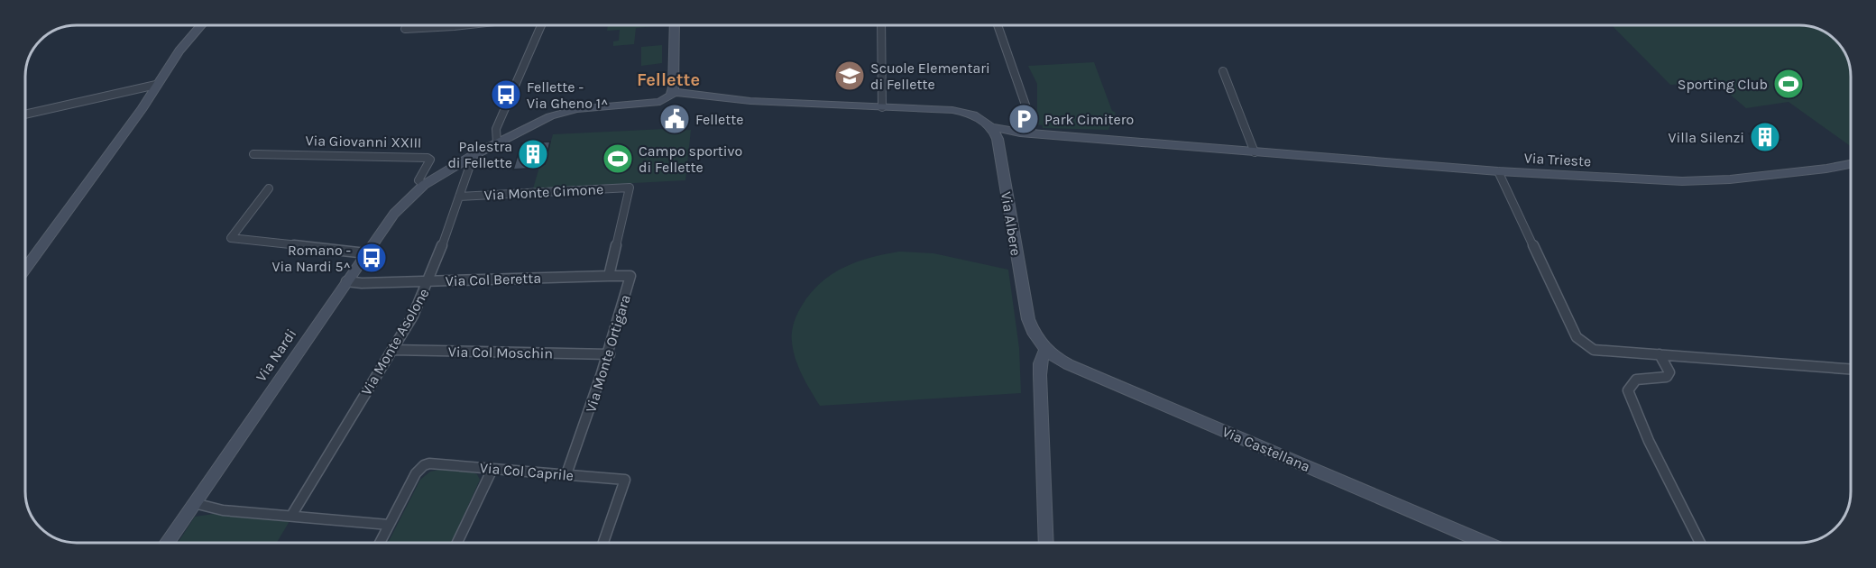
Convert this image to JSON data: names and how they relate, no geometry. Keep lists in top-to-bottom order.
{
  "streets": {
    "street": [
      "Via Giovanni XXIII",
      "Via Trieste",
      "Via Monte Cimone",
      "Via Albere",
      "Via Col Beretta",
      "Via Monte Asolone",
      "Via Col Moschin",
      "Via Monte Ortigara",
      "Via Nardi",
      "Via Castellana",
      "Via Col Caprile"
    ]
  },
  "crossings": [
    ["Via Giovanni XXIII", "Via Nardi"],
    ["Via Trieste", "Via Albere"],
    ["Via Monte Cimone", "Via Monte Asolone"],
    ["Via Monte Cimone", "Via Monte Ortigara"],
    ["Via Albere", "Via Castellana"],
    ["Via Col Beretta", "Via Monte Asolone"],
    ["Via Col Beretta", "Via Monte Ortigara"],
    ["Via Col Beretta", "Via Nardi"],
    ["Via Monte Asolone", "Via Col Moschin"],
    ["Via Col Moschin", "Via Monte Ortigara"],
    ["Via Monte Ortigara", "Via Col Caprile"]
  ],
  "districts": ["Fellette"],
  "places": {
    "school or university": ["Scuole Elementari di Fellette"],
    "sports": ["Sporting Club", "Campo sportivo di Fellette"],
    "bus stop": ["Fellette - Via Gheno 1^", "Romano - Via Nardi 5^"],
    "public building": ["Fellette"],
    "parking": ["Park Cimitero"],
    "building": ["Villa Silenzi", "Palestra di Fellette"]
  }
}
